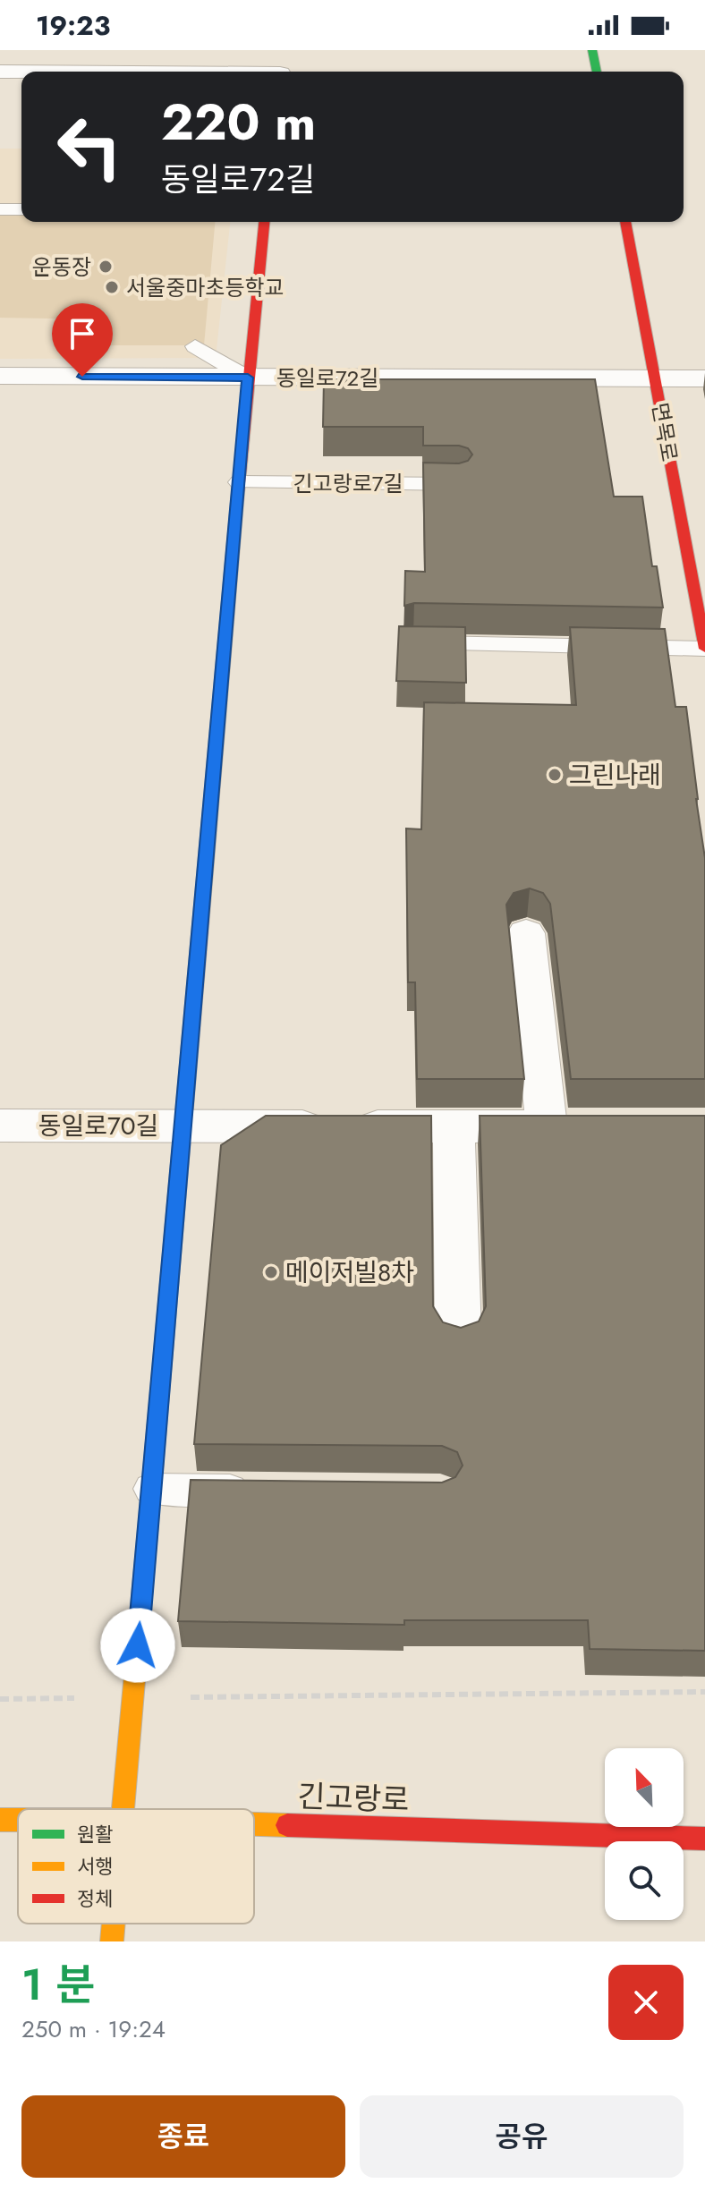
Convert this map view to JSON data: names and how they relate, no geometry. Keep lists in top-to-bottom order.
{
  "streets": {
    "street": [
      "동일로72길",
      "면목로",
      "동일로70길",
      "긴고랑로"
    ],
    "lane": ["긴고랑로7길"]
  },
  "crossings": [
    ["동일로72길", "면목로"]
  ],
  "places": [
    "운동장",
    "서울중마초등학교",
    "그린나래",
    "메이저빌8차"
  ],
  "legend": ["원활", "서행", "정체"],
  "north": "top left",
  "page": {
    "status": "19:23",
    "turn": ["220 m", "동일로72길"],
    "heading": ["1 분", "250 m · 19:24"],
    "buttons": ["종료", "공유"]
  }
}
